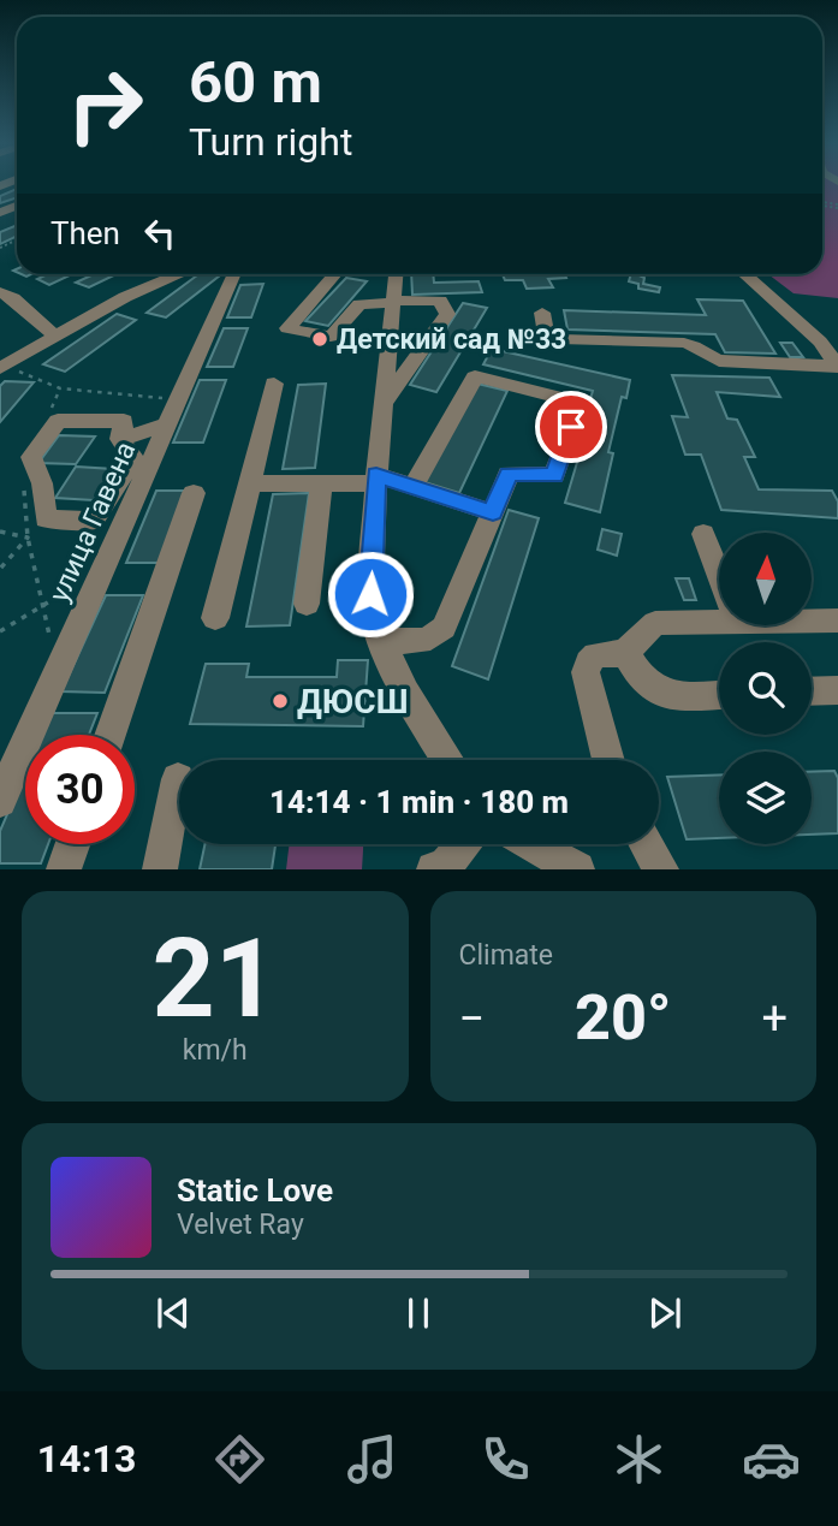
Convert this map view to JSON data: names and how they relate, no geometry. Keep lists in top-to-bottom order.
{
  "streets": {
    "street": ["улица Гавена"]
  },
  "places": ["Детский сад №33", "ДЮСШ"],
  "north": "top",
  "page": {
    "turn": ["60 m", "Turn right"],
    "then": "Then",
    "limit": "30",
    "trip": "14:14 · 1 min · 180 m",
    "tile": [
      ["21", "km/h"],
      "Climate"
    ],
    "heat": ["−", "20°", "+"],
    "song": ["Static Love", "Velvet Ray"],
    "tabs": "14:13"
  }
}
